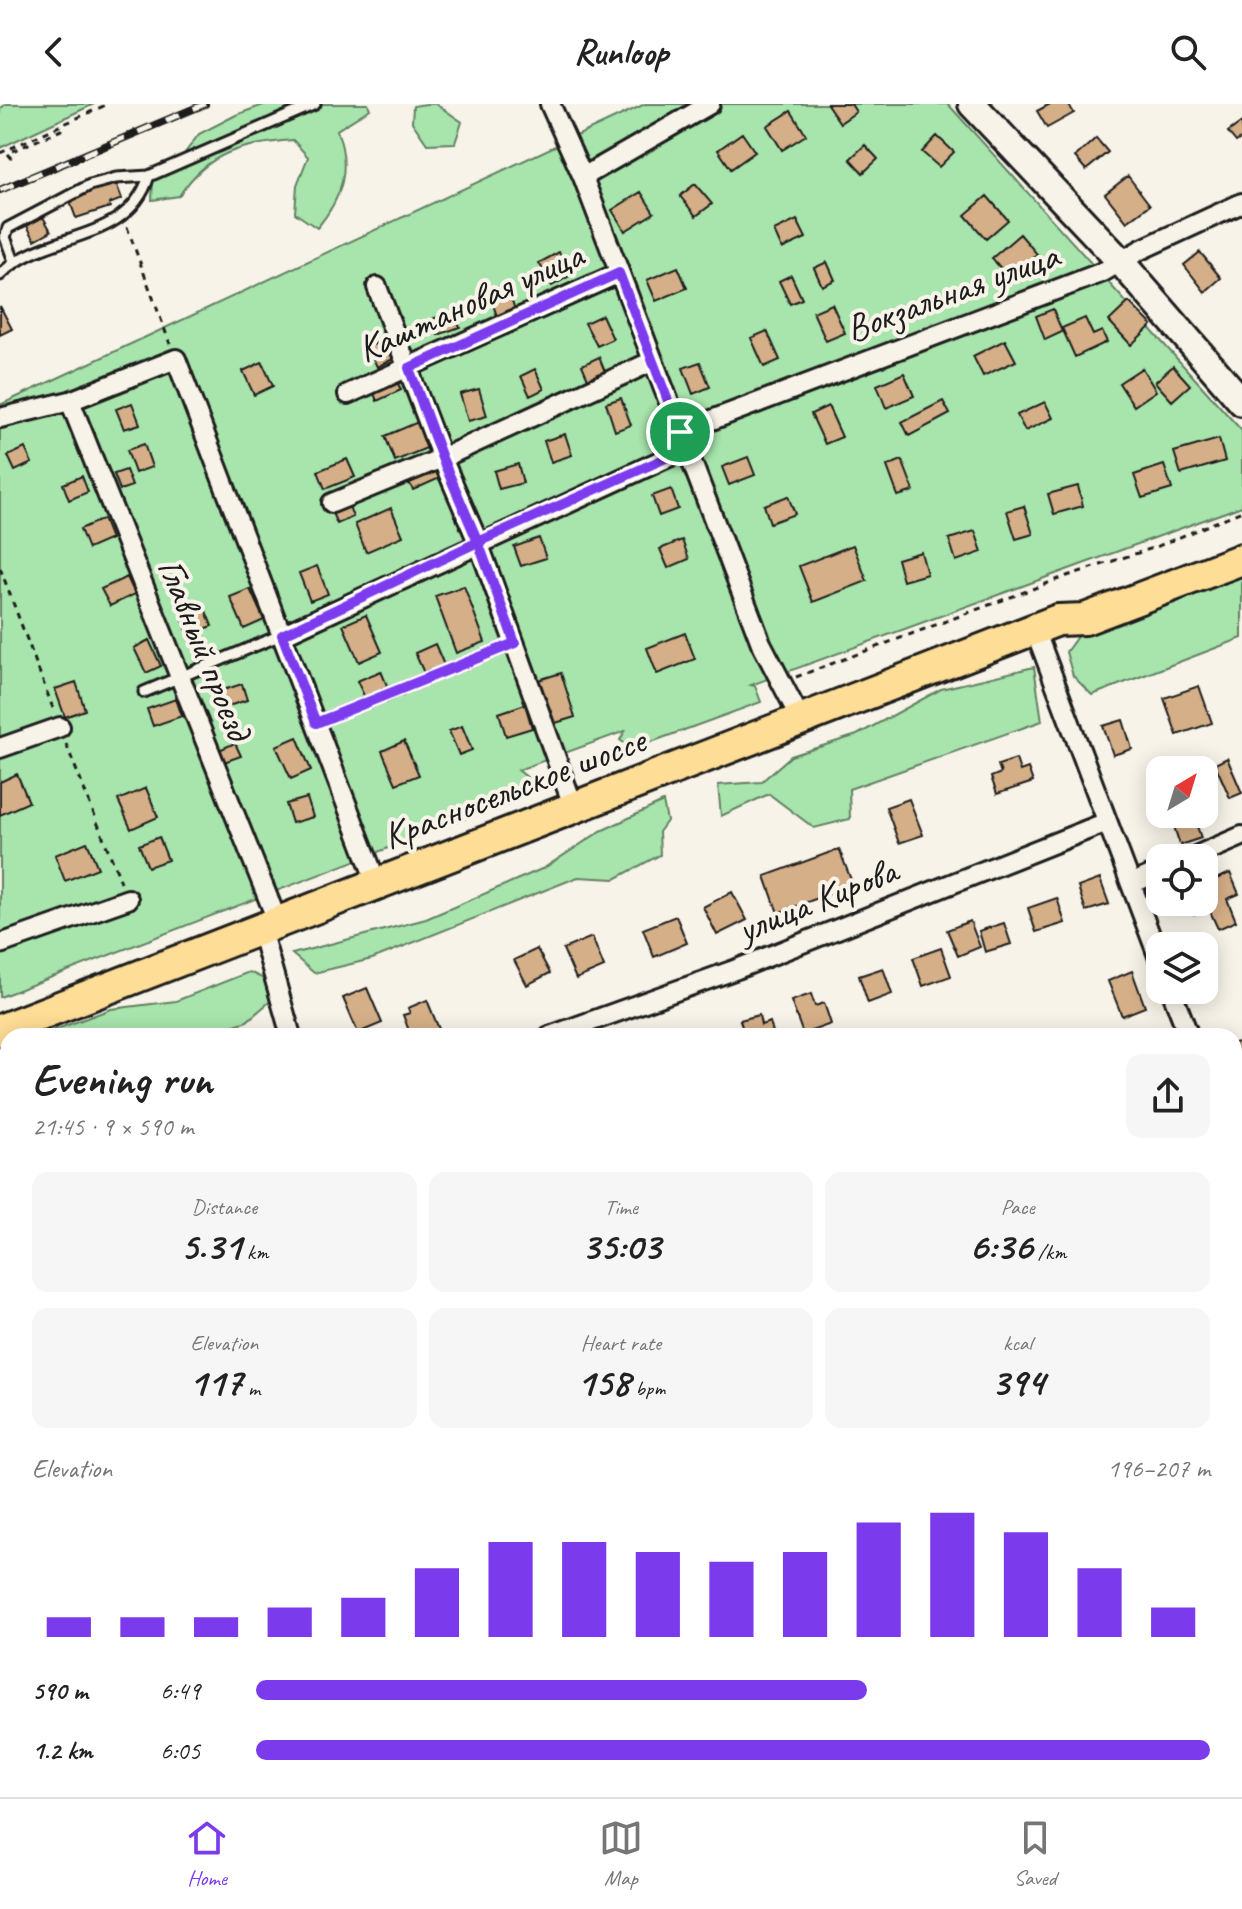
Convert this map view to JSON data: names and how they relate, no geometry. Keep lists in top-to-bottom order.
{
  "streets": {
    "highway": ["Красносельское шоссе"],
    "street": [
      "Вокзальная улица",
      "Каштановая улица",
      "Главный проезд",
      "улица Кирова"
    ]
  },
  "crossings": [
    ["Главный проезд", "Красносельское шоссе"]
  ],
  "north": "top right",
  "page": {
    "header": "Runloop",
    "heading": ["Evening run", "21:45 · 9 × 590 m"],
    "stats": [
      ["Distance", "5.31 km"],
      ["Time", "35:03"],
      ["Pace", "6:36 /km"],
      ["Elevation", "117 m"],
      ["Heart rate", "158 bpm"],
      ["kcal", "394"]
    ],
    "chart": ["Elevation", "196–207 m"],
    "list": [
      {
        "name": "590 m",
        "note": "6:49"
      },
      {
        "name": "1.2 km",
        "note": "6:05"
      }
    ],
    "tabs": ["Home", "Map", "Saved"]
  }
}
